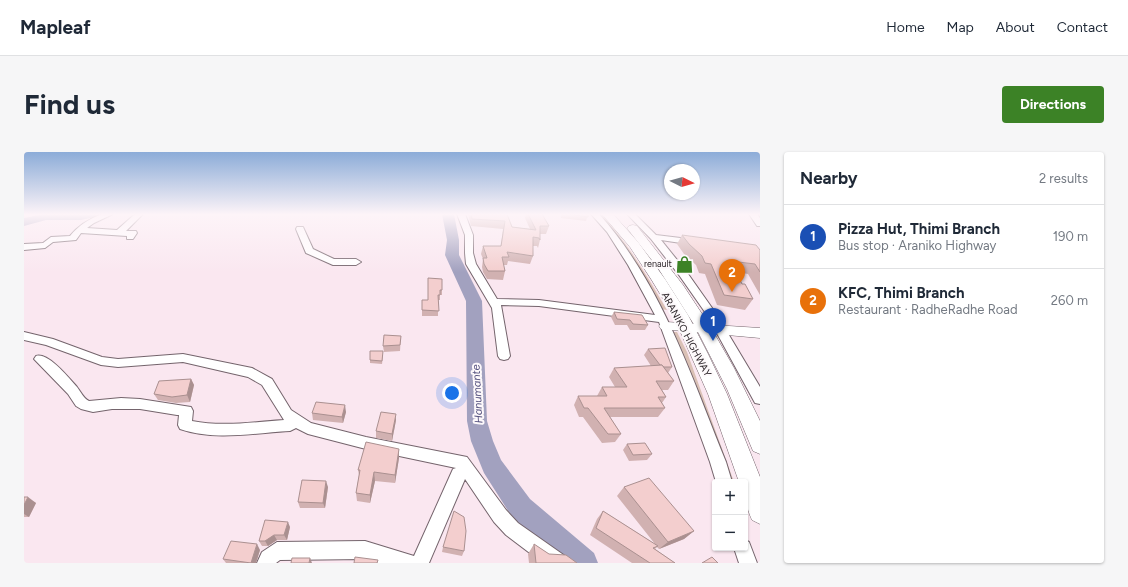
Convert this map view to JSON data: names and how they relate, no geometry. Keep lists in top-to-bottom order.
{
  "streets": {
    "highway": ["ARANIKO HIGHWAY"]
  },
  "water": ["Hanumante"],
  "places": {
    "shop": ["renault"]
  },
  "north": "right",
  "page": {
    "header": "Mapleaf",
    "nav": [
      "Home",
      "Map",
      "About",
      "Contact"
    ],
    "buttons": "Directions",
    "title": "Find us",
    "heading": ["Nearby", "2 results"],
    "list": [
      {
        "mark": "1",
        "name": "Pizza Hut, Thimi Branch",
        "note": "Bus stop · Araniko Highway",
        "value": "190 m"
      },
      {
        "mark": "2",
        "name": "KFC, Thimi Branch",
        "note": "Restaurant · RadheRadhe Road",
        "value": "260 m"
      }
    ],
    "pins": ["2", "1"],
    "map_buttons": ["+", "−"]
  }
}
